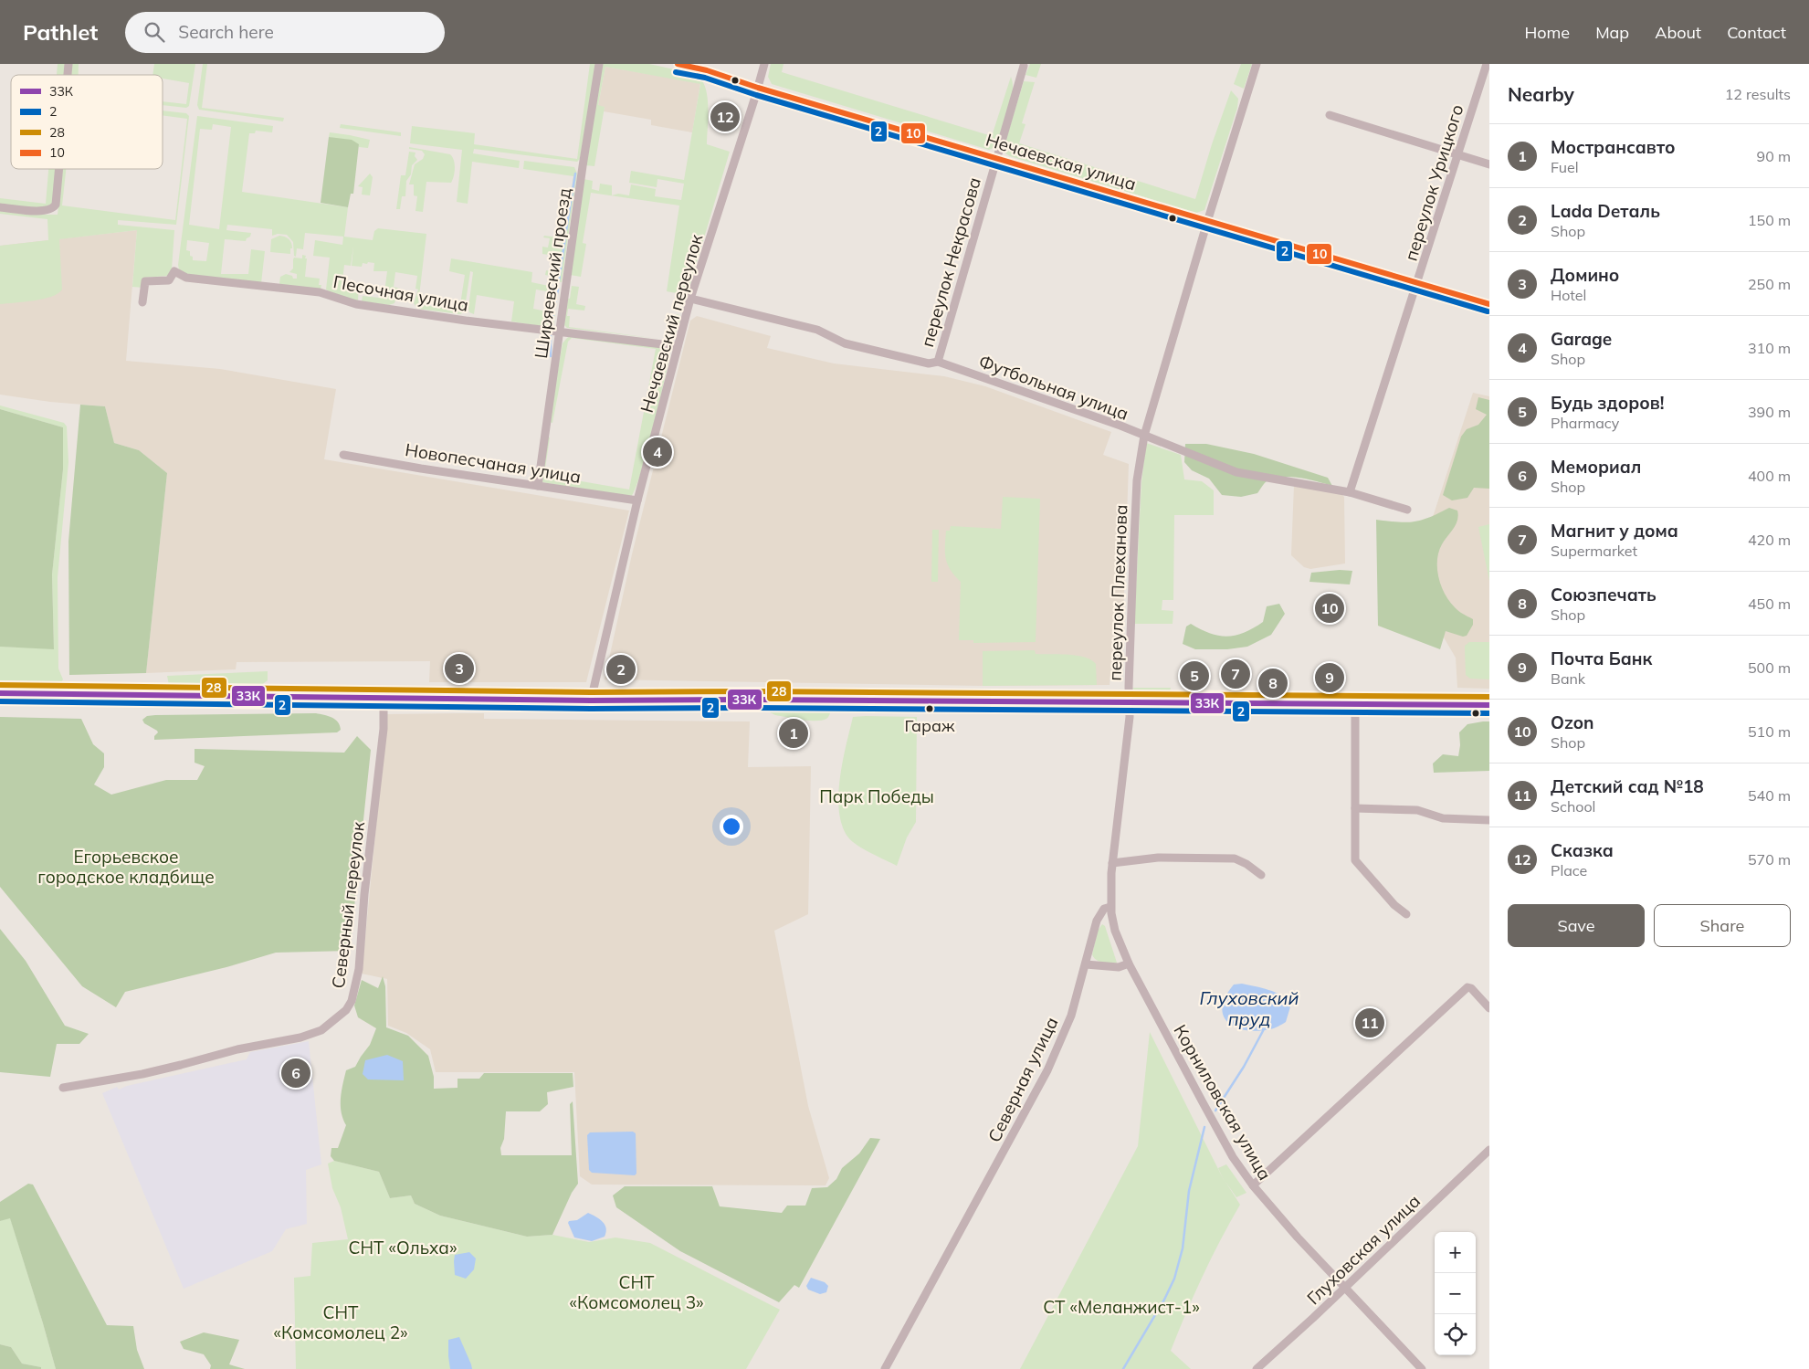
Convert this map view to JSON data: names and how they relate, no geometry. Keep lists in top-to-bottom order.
{
  "streets": {
    "street": [
      "Нечаевская улица",
      "переулок Урицкого",
      "переулок Некрасова",
      "Ширяевский проезд",
      "Песочная улица",
      "Нечаевский переулок",
      "Футбольная улица",
      "Новопесчаная улица",
      "переулок Плеханова",
      "Северный переулок",
      "Северная улица",
      "Корниловская улица",
      "Глуховская улица"
    ]
  },
  "crossings": [
    ["Нечаевская улица", "переулок Урицкого"],
    ["Нечаевская улица", "переулок Некрасова"],
    ["Нечаевская улица", "Нечаевский переулок"],
    ["Нечаевская улица", "переулок Плеханова"],
    ["переулок Урицкого", "Футбольная улица"],
    ["переулок Некрасова", "Футбольная улица"],
    ["Ширяевский проезд", "Песочная улица"],
    ["Ширяевский проезд", "Новопесчаная улица"],
    ["Песочная улица", "Нечаевский переулок"],
    ["Нечаевский переулок", "Футбольная улица"],
    ["Нечаевский переулок", "Новопесчаная улица"],
    ["Футбольная улица", "переулок Плеханова"],
    ["Северная улица", "Корниловская улица"],
    ["Корниловская улица", "Глуховская улица"]
  ],
  "water": ["Глуховский пруд"],
  "parks": [
    "Парк Победы",
    "Егорьевское городское кладбище",
    "СНТ «Ольха»",
    "СНТ «Комсомолец 3»",
    "СТ «Меланжист-1»",
    "СНТ «Комсомолец 2»"
  ],
  "places": ["Гараж"],
  "lines": [
    "transit line 10",
    "transit line 2",
    "transit line 28",
    "transit line 33К"
  ],
  "legend": [
    "33К",
    "2",
    "28",
    "10"
  ],
  "page": {
    "header": "Pathlet",
    "search": "Search here",
    "nav": [
      "Home",
      "Map",
      "About",
      "Contact"
    ],
    "heading": ["Nearby", "12 results"],
    "pins": [
      "12",
      "4",
      "10",
      "3",
      "2",
      "7",
      "5",
      "9",
      "8",
      "1",
      "11",
      "6"
    ],
    "list": [
      {
        "mark": "1",
        "name": "Мострансавто",
        "note": "Fuel",
        "value": "90 m"
      },
      {
        "mark": "2",
        "name": "Lada Dеталь",
        "note": "Shop",
        "value": "150 m"
      },
      {
        "mark": "3",
        "name": "Домино",
        "note": "Hotel",
        "value": "250 m"
      },
      {
        "mark": "4",
        "name": "Garage",
        "note": "Shop",
        "value": "310 m"
      },
      {
        "mark": "5",
        "name": "Будь здоров!",
        "note": "Pharmacy",
        "value": "390 m"
      },
      {
        "mark": "6",
        "name": "Мемориал",
        "note": "Shop",
        "value": "400 m"
      },
      {
        "mark": "7",
        "name": "Магнит у дома",
        "note": "Supermarket",
        "value": "420 m"
      },
      {
        "mark": "8",
        "name": "Союзпечать",
        "note": "Shop",
        "value": "450 m"
      },
      {
        "mark": "9",
        "name": "Почта Банк",
        "note": "Bank",
        "value": "500 m"
      },
      {
        "mark": "10",
        "name": "Ozon",
        "note": "Shop",
        "value": "510 m"
      },
      {
        "mark": "11",
        "name": "Детский сад №18",
        "note": "School",
        "value": "540 m"
      },
      {
        "mark": "12",
        "name": "Сказка",
        "note": "Place",
        "value": "570 m"
      }
    ],
    "buttons": ["Save", "Share"],
    "map_buttons": ["+", "−"]
  }
}
